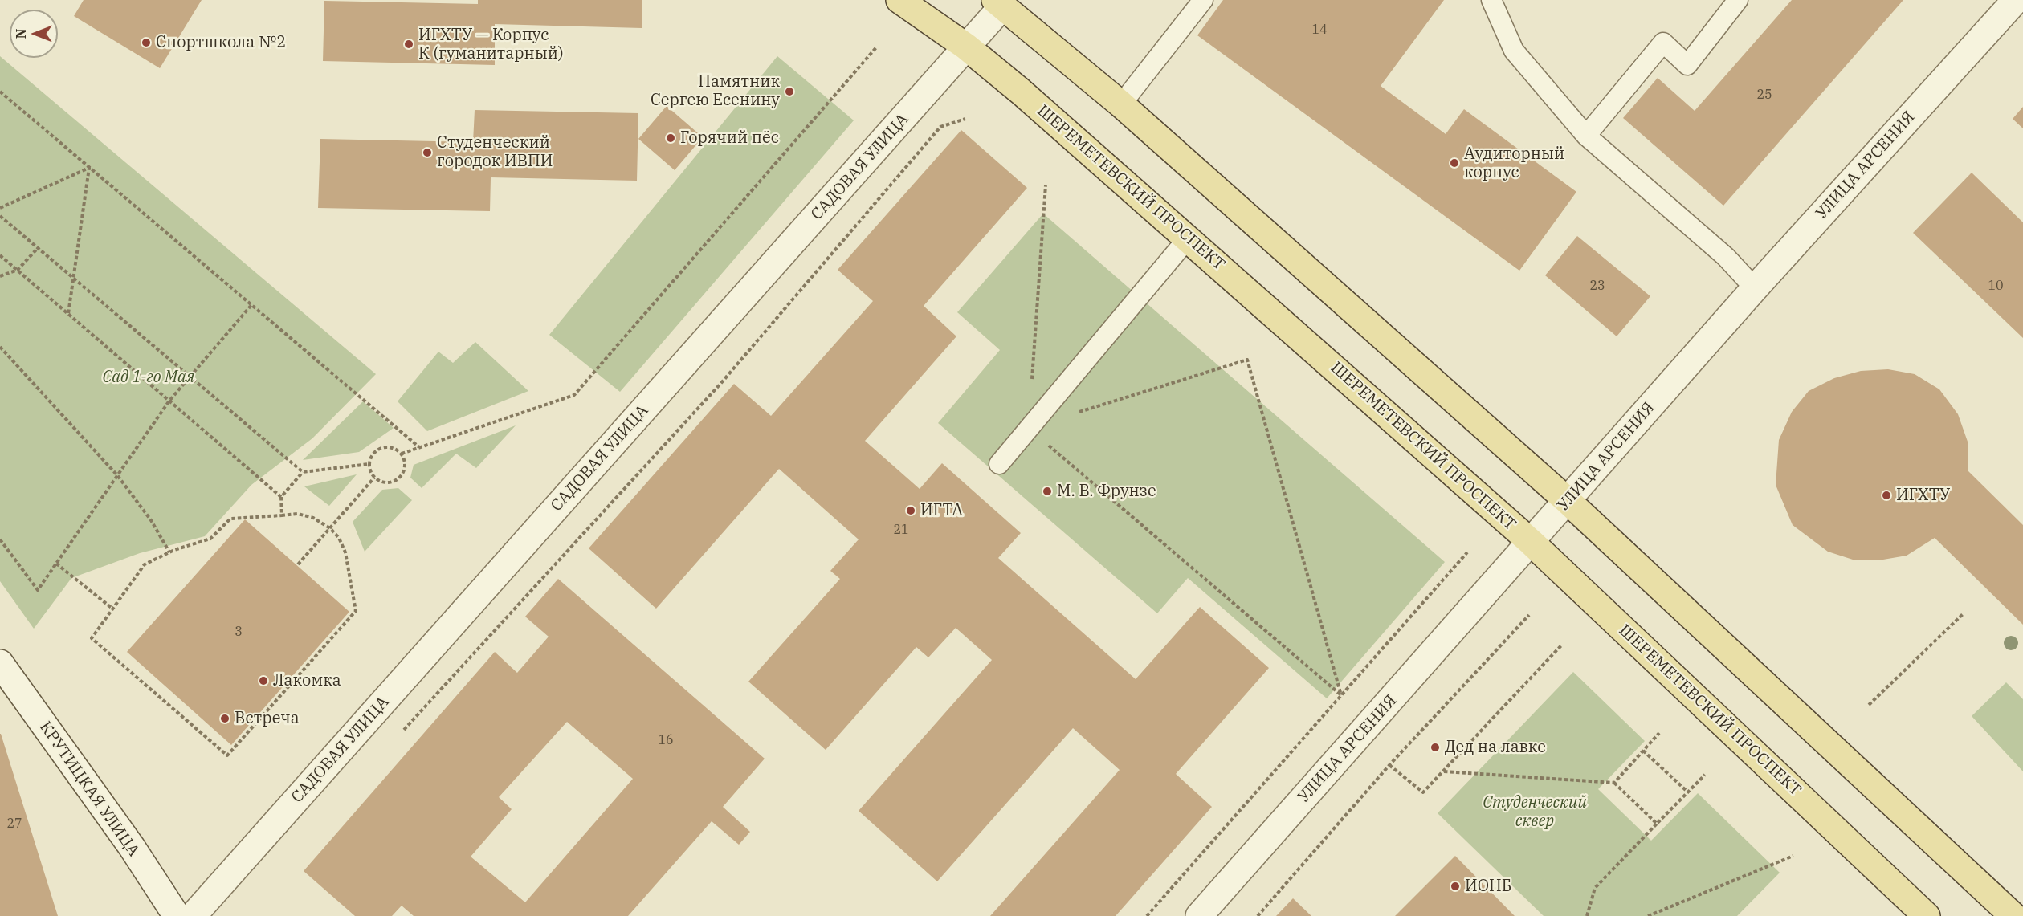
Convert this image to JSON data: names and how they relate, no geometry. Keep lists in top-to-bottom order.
{
  "streets": {
    "main road": ["ШЕРЕМЕТЕВСКИЙ ПРОСПЕКТ"],
    "street": ["УЛИЦА АРСЕНИЯ", "САДОВАЯ УЛИЦА", "КРУТИЦКАЯ УЛИЦА"]
  },
  "crossings": [
    ["УЛИЦА АРСЕНИЯ", "ШЕРЕМЕТЕВСКИЙ ПРОСПЕКТ"],
    ["САДОВАЯ УЛИЦА", "ШЕРЕМЕТЕВСКИЙ ПРОСПЕКТ"]
  ],
  "parks": ["Сад 1-го Мая", "Студенческий сквер"],
  "places": [
    "Спортшкола №2",
    "ИГХТУ — Корпус К (гуманитарный)",
    "Памятник Сергею Есенину",
    "Горячий пёс",
    "Студенческий городок ИВПИ",
    "Аудиторный корпус",
    "М. В. Фрунзе",
    "ИГХТУ",
    "ИГТА",
    "Лакомка",
    "Встреча",
    "Дед на лавке",
    "ИОНБ"
  ],
  "house_numbers": [
    "14",
    "25",
    "23",
    "10",
    "21",
    "3",
    "16",
    "27"
  ],
  "north": "left"
}
